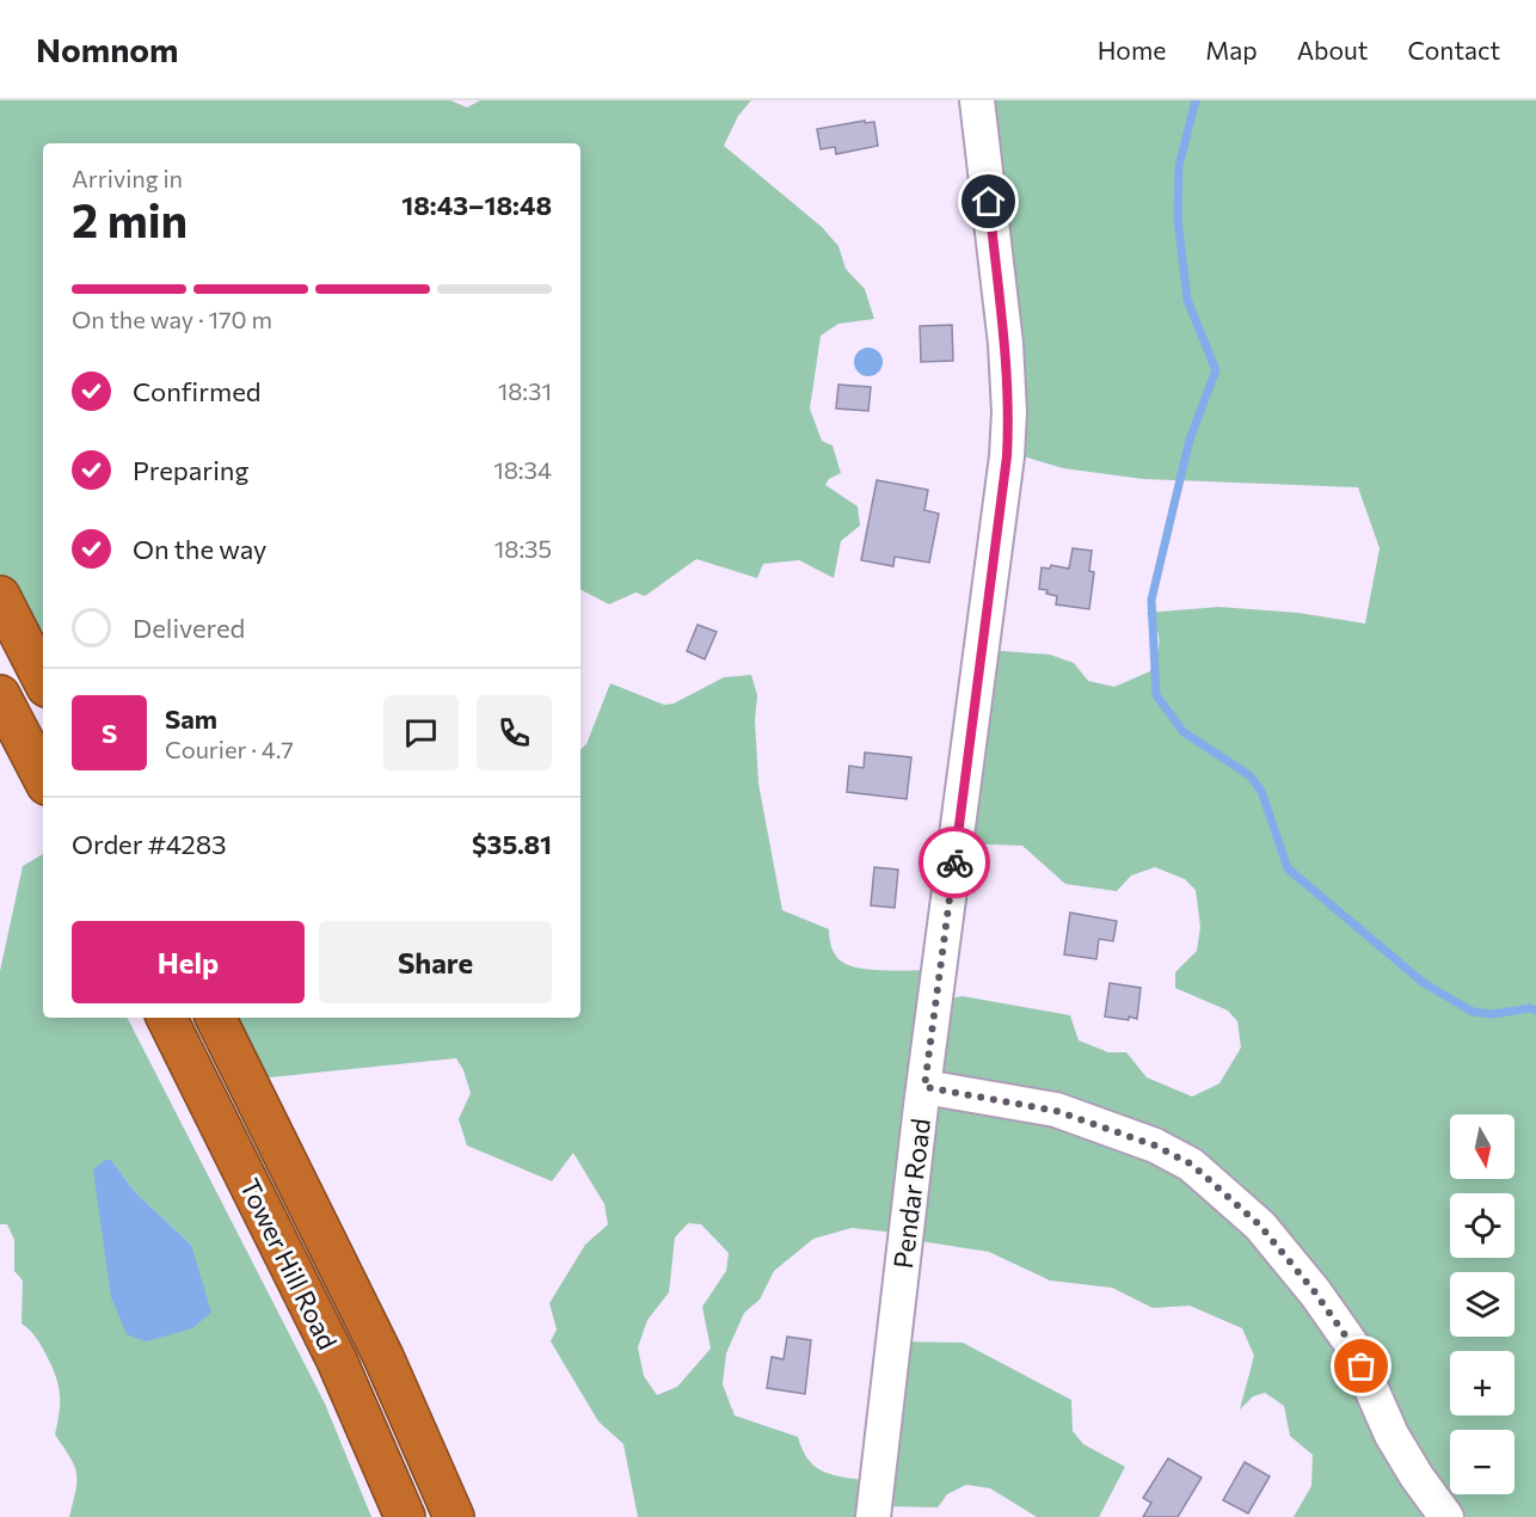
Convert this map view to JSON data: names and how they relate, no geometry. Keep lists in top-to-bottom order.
{
  "streets": {
    "highway": ["Tower Hill Road"],
    "street": ["Pendar Road"]
  },
  "north": "bottom",
  "page": {
    "header": "Nomnom",
    "nav": [
      "Home",
      "Map",
      "About",
      "Contact"
    ],
    "heading": ["2 min", "Arriving in", "18:43–18:48"],
    "panel": [
      "Sam",
      "Courier · 4.7",
      "Order #4283",
      "$35.81"
    ],
    "bar": "On the way · 170 m",
    "list": [
      ["Confirmed", "18:31"],
      ["Preparing", "18:34"],
      ["On the way", "18:35"],
      "Delivered"
    ],
    "round": "S",
    "buttons": ["Help", "Share"],
    "map_buttons": ["+", "−"]
  }
}
